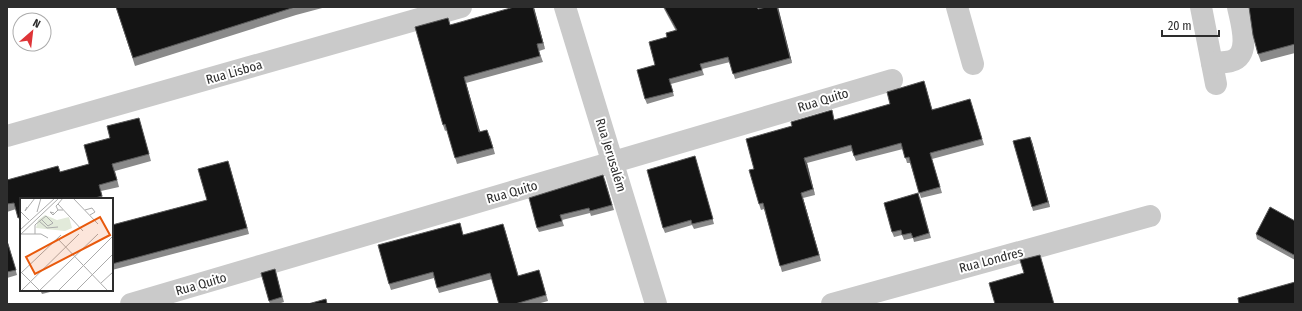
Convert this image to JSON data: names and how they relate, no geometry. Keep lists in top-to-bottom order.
{
  "streets": {
    "street": [
      "Rua Lisboa",
      "Rua Quito",
      "Rua Jerusalém",
      "Rua Londres"
    ]
  },
  "crossings": [
    ["Rua Quito", "Rua Jerusalém"]
  ],
  "scale_bar": "20 m",
  "north": "top right"
}
